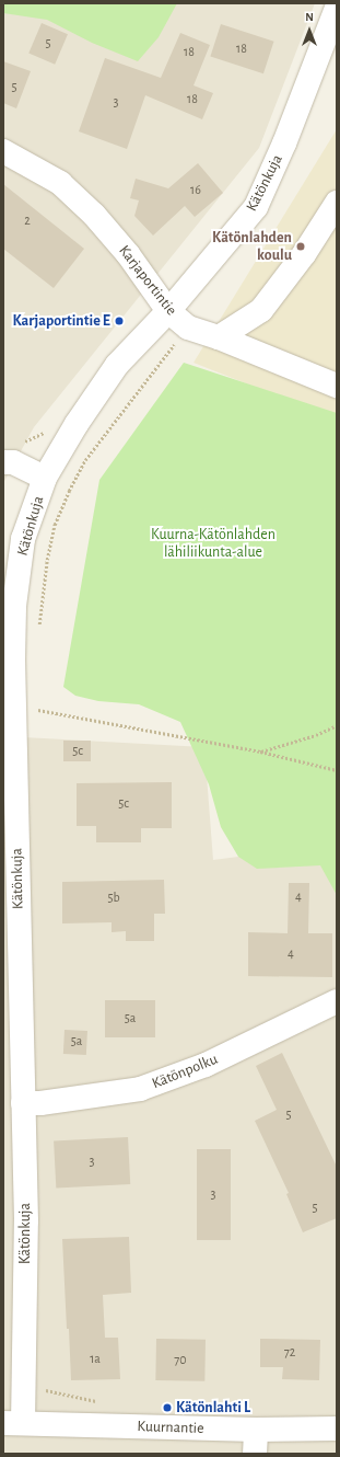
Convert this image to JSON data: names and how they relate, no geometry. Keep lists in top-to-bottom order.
{
  "streets": {
    "street": [
      "Kätönkuja",
      "Karjaportintie",
      "Kätönpolku",
      "Kuurnantie"
    ]
  },
  "crossings": [
    ["Kätönkuja", "Karjaportintie"],
    ["Kätönkuja", "Kätönpolku"],
    ["Kätönkuja", "Kuurnantie"]
  ],
  "parks": ["Kuurna-Kätönlahden lähiliikunta-alue"],
  "places": ["Kätönlahden koulu", "Karjaportintie E", "Kätönlahti L"],
  "house_numbers": [
    "5",
    "18",
    "18",
    "5",
    "18",
    "3",
    "16",
    "2",
    "5c",
    "5c",
    "4",
    "5b",
    "4",
    "5a",
    "5a",
    "5",
    "3",
    "3",
    "5",
    "72",
    "1a",
    "70"
  ],
  "north": "top"
}
